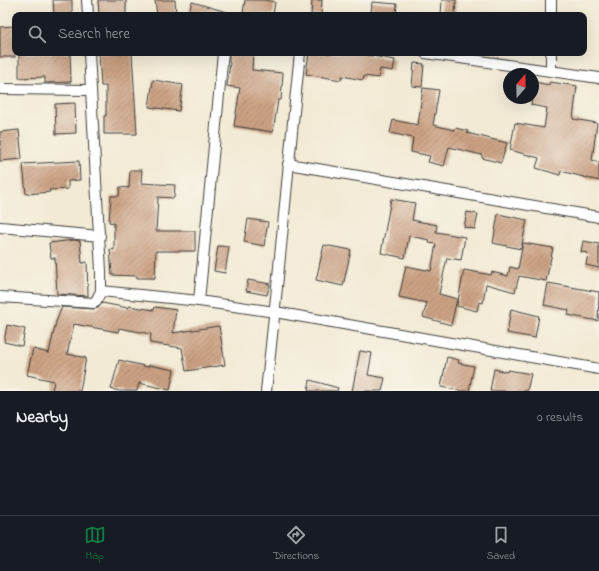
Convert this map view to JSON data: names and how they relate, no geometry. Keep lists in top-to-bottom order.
{
  "north": "top",
  "page": {
    "search": "Search here",
    "heading": ["Nearby", "0 results"],
    "nav": ["Map", "Directions", "Saved"]
  }
}
